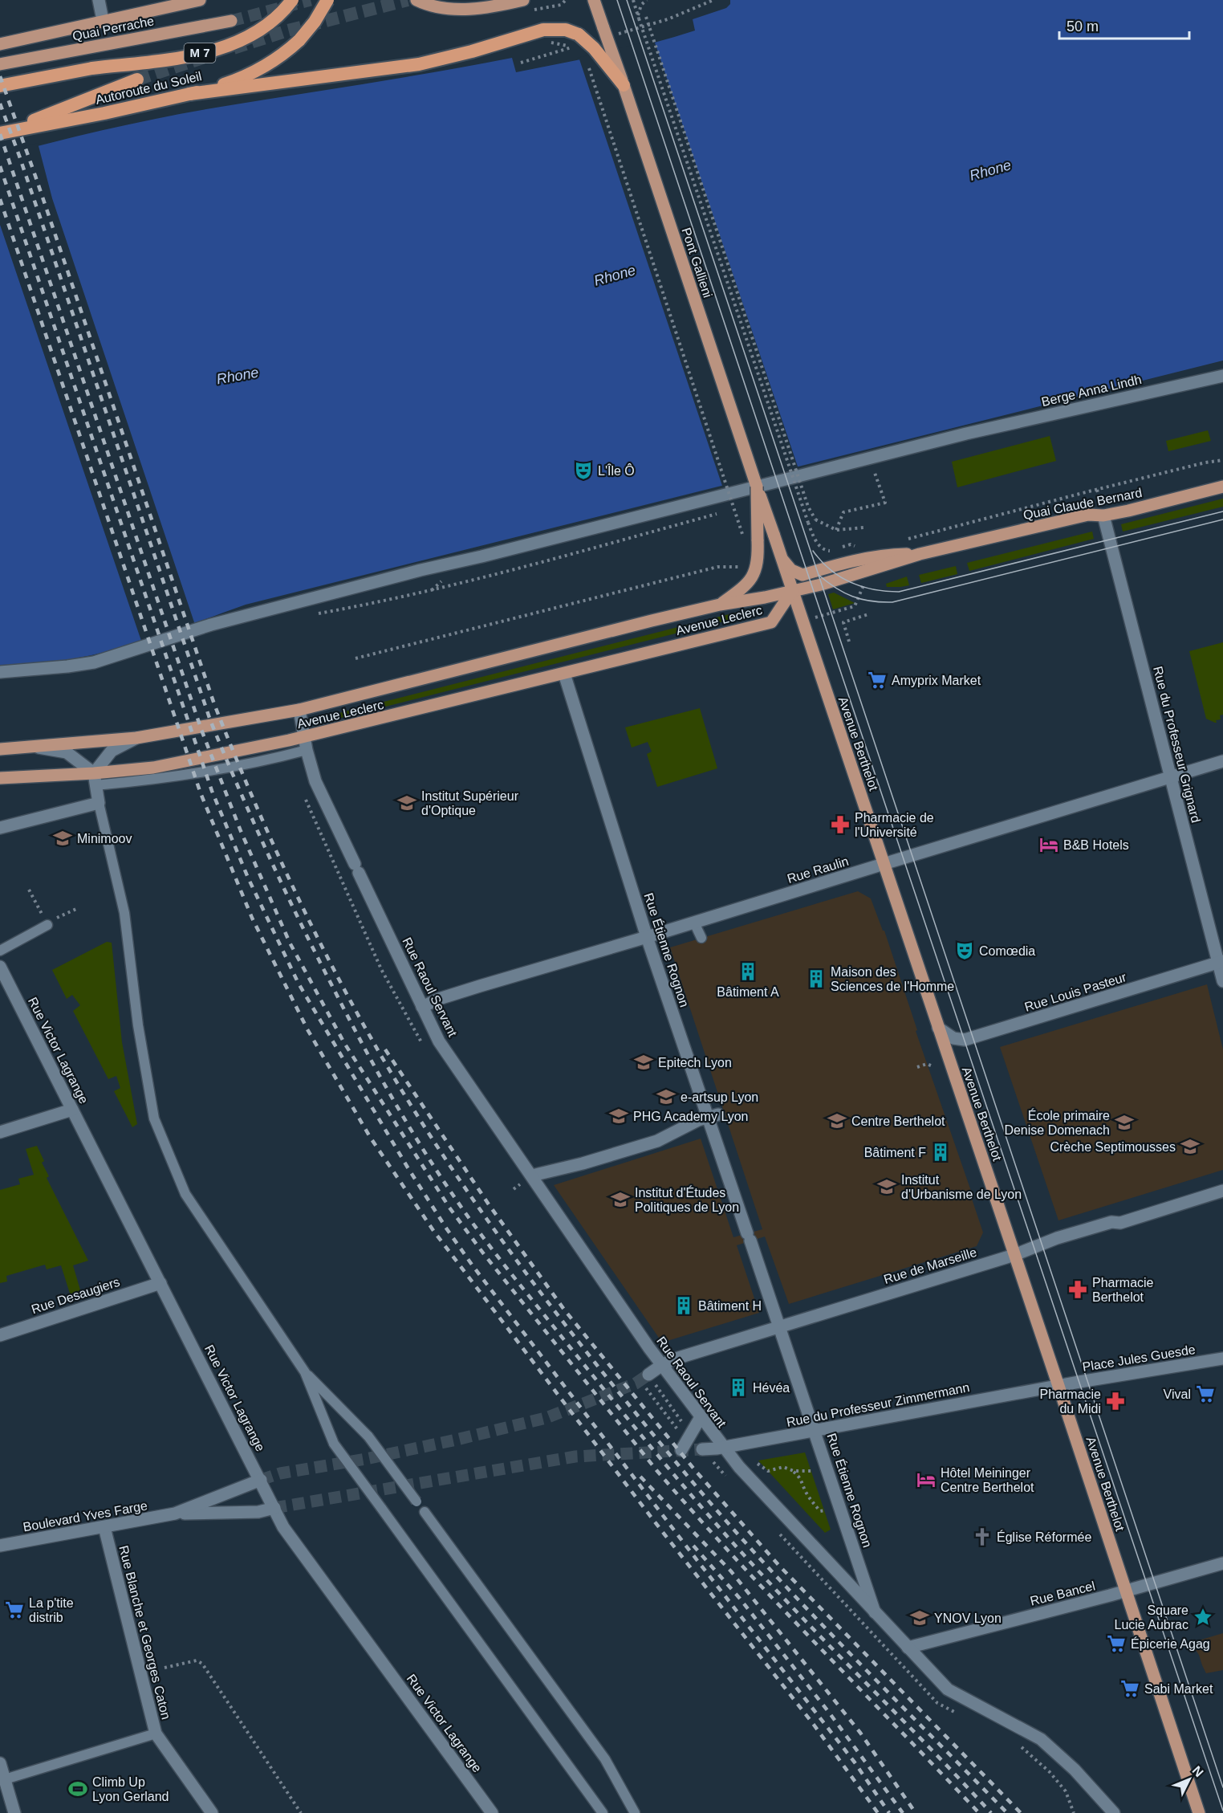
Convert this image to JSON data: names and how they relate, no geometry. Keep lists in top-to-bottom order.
{
  "streets": {
    "highway": ["M 7", "Autoroute du Soleil"],
    "main road": [
      "Quai Perrache",
      "Pont Gallieni",
      "Quai Claude Bernard",
      "Avenue Leclerc",
      "Avenue Berthelot"
    ],
    "street": [
      "Berge Anna Lindh",
      "Rue du Professeur Grignard",
      "Rue Raulin",
      "Rue Étienne Rognon",
      "Rue Raoul Servant",
      "Rue Louis Pasteur",
      "Rue Victor Lagrange",
      "Rue de Marseille",
      "Rue Desaugiers",
      "Place Jules Guesde",
      "Rue du Professeur Zimmermann",
      "Boulevard Yves Farge",
      "Rue Bancel",
      "Rue Blanche et Georges Caton"
    ]
  },
  "crossings": [
    ["Pont Gallieni", "Quai Claude Bernard"],
    ["Pont Gallieni", "Avenue Berthelot"],
    ["Quai Claude Bernard", "Avenue Leclerc"],
    ["Quai Claude Bernard", "Avenue Berthelot"],
    ["Quai Claude Bernard", "Rue du Professeur Grignard"],
    ["Avenue Leclerc", "Avenue Berthelot"],
    ["Avenue Leclerc", "Rue Étienne Rognon"],
    ["Avenue Leclerc", "Rue Raoul Servant"],
    ["Avenue Berthelot", "Rue Raulin"],
    ["Avenue Berthelot", "Rue Louis Pasteur"],
    ["Avenue Berthelot", "Rue de Marseille"],
    ["Avenue Berthelot", "Place Jules Guesde"],
    ["Avenue Berthelot", "Rue du Professeur Zimmermann"],
    ["Avenue Berthelot", "Rue Bancel"],
    ["Rue du Professeur Grignard", "Rue Raulin"],
    ["Rue du Professeur Grignard", "Rue Louis Pasteur"],
    ["Rue Raulin", "Rue Étienne Rognon"],
    ["Rue Raulin", "Rue Raoul Servant"],
    ["Rue Étienne Rognon", "Rue Raoul Servant"],
    ["Rue Étienne Rognon", "Rue de Marseille"],
    ["Rue Étienne Rognon", "Rue du Professeur Zimmermann"],
    ["Rue Raoul Servant", "Rue de Marseille"],
    ["Rue Raoul Servant", "Rue du Professeur Zimmermann"],
    ["Rue Raoul Servant", "Rue Bancel"],
    ["Rue Victor Lagrange", "Rue Desaugiers"],
    ["Rue Victor Lagrange", "Boulevard Yves Farge"],
    ["Place Jules Guesde", "Rue du Professeur Zimmermann"],
    ["Boulevard Yves Farge", "Rue Blanche et Georges Caton"]
  ],
  "water": ["Rhone"],
  "places": {
    "theatre": ["L'Île Ô", "Comœdia"],
    "supermarket": [
      "Amyprix Market",
      "Vival",
      "La p'tite distrib",
      "Épicerie Agag",
      "Sabi Market"
    ],
    "school or university": [
      "Institut Supérieur d'Optique",
      "Minimoov",
      "Epitech Lyon",
      "e-artsup Lyon",
      "PHG Academy Lyon",
      "Centre Berthelot",
      "École primaire Denise Domenach",
      "Crèche Septimousses",
      "Institut d'Urbanisme de Lyon",
      "Institut d'Études Politiques de Lyon",
      "YNOV Lyon"
    ],
    "pharmacy": ["Pharmacie de l'Université", "Pharmacie Berthelot", "Pharmacie du Midi"],
    "hotel": ["B&B Hotels", "Hôtel Meininger Centre Berthelot"],
    "building": [
      "Bâtiment A",
      "Maison des Sciences de l'Homme",
      "Bâtiment F",
      "Bâtiment H",
      "Hévéa"
    ],
    "church": ["Église Réformée"],
    "place": ["Square Lucie Aubrac"],
    "sports": ["Climb Up Lyon Gerland"]
  },
  "scale_bar": "50 m",
  "north": "top right"
}
